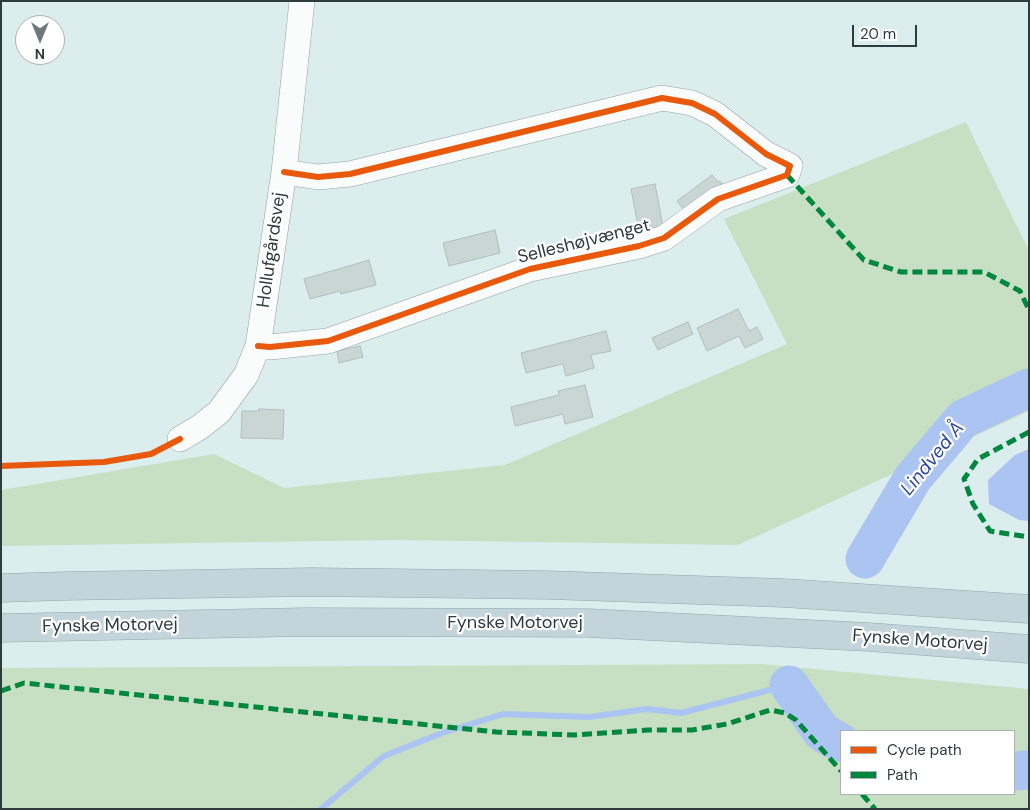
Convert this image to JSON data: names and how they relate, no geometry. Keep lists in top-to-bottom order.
{
  "streets": {
    "highway": ["Fynske Motorvej"],
    "street": ["Selleshøjvænget", "Hollufgårdsvej"]
  },
  "crossings": [
    ["Selleshøjvænget", "Hollufgårdsvej"]
  ],
  "water": ["Lindved Å"],
  "legend": ["Cycle path", "Path"],
  "scale_bar": "20 m",
  "north": "bottom"
}
